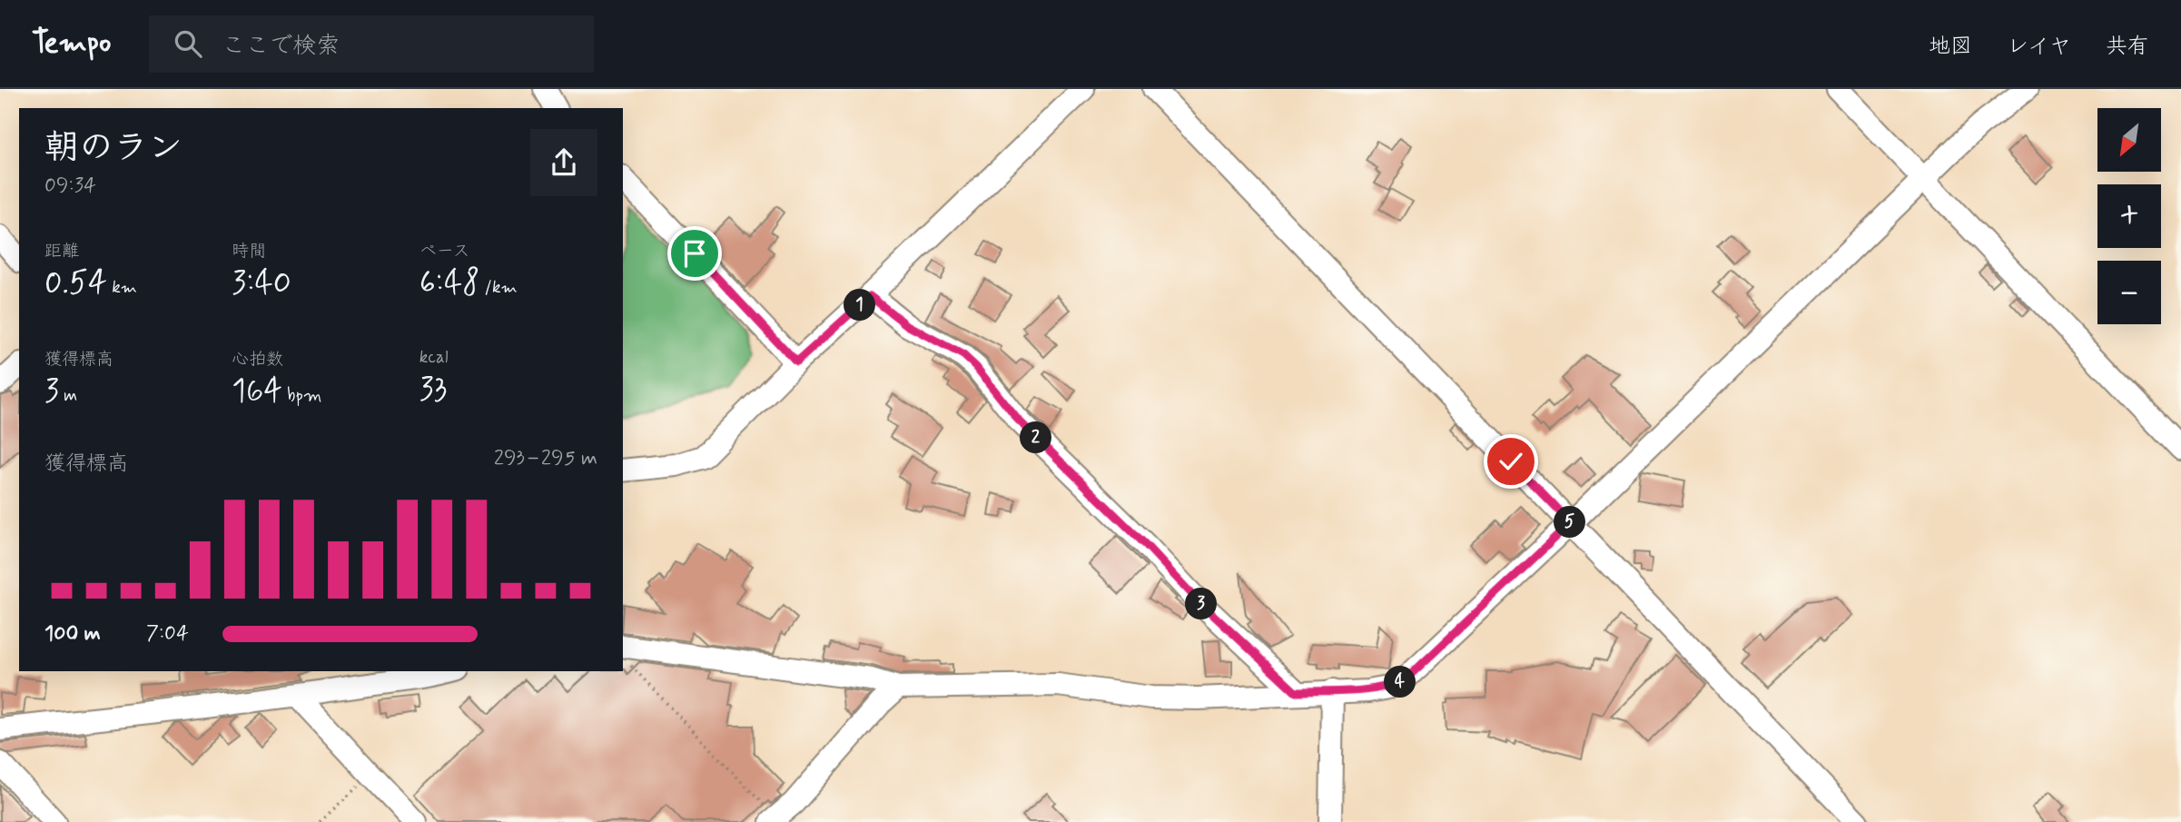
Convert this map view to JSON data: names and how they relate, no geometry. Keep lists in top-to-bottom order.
{
  "north": "bottom left",
  "page": {
    "header": "Tempo",
    "search": "ここで検索",
    "nav": ["地図", "レイヤ", "共有"],
    "map_buttons": ["+", "−"],
    "heading": ["朝のラン", "09:34"],
    "stats": [
      ["距離", "0.54 km"],
      ["時間", "3:40"],
      ["ペース", "6:48 /km"],
      ["獲得標高", "3 m"],
      ["心拍数", "164 bpm"],
      ["kcal", "33"]
    ],
    "pins": [
      "1",
      "2",
      "5",
      "3",
      "4"
    ],
    "chart": ["獲得標高", "293–295 m"],
    "list": [
      {
        "name": "100 m",
        "note": "7:04"
      }
    ]
  }
}
